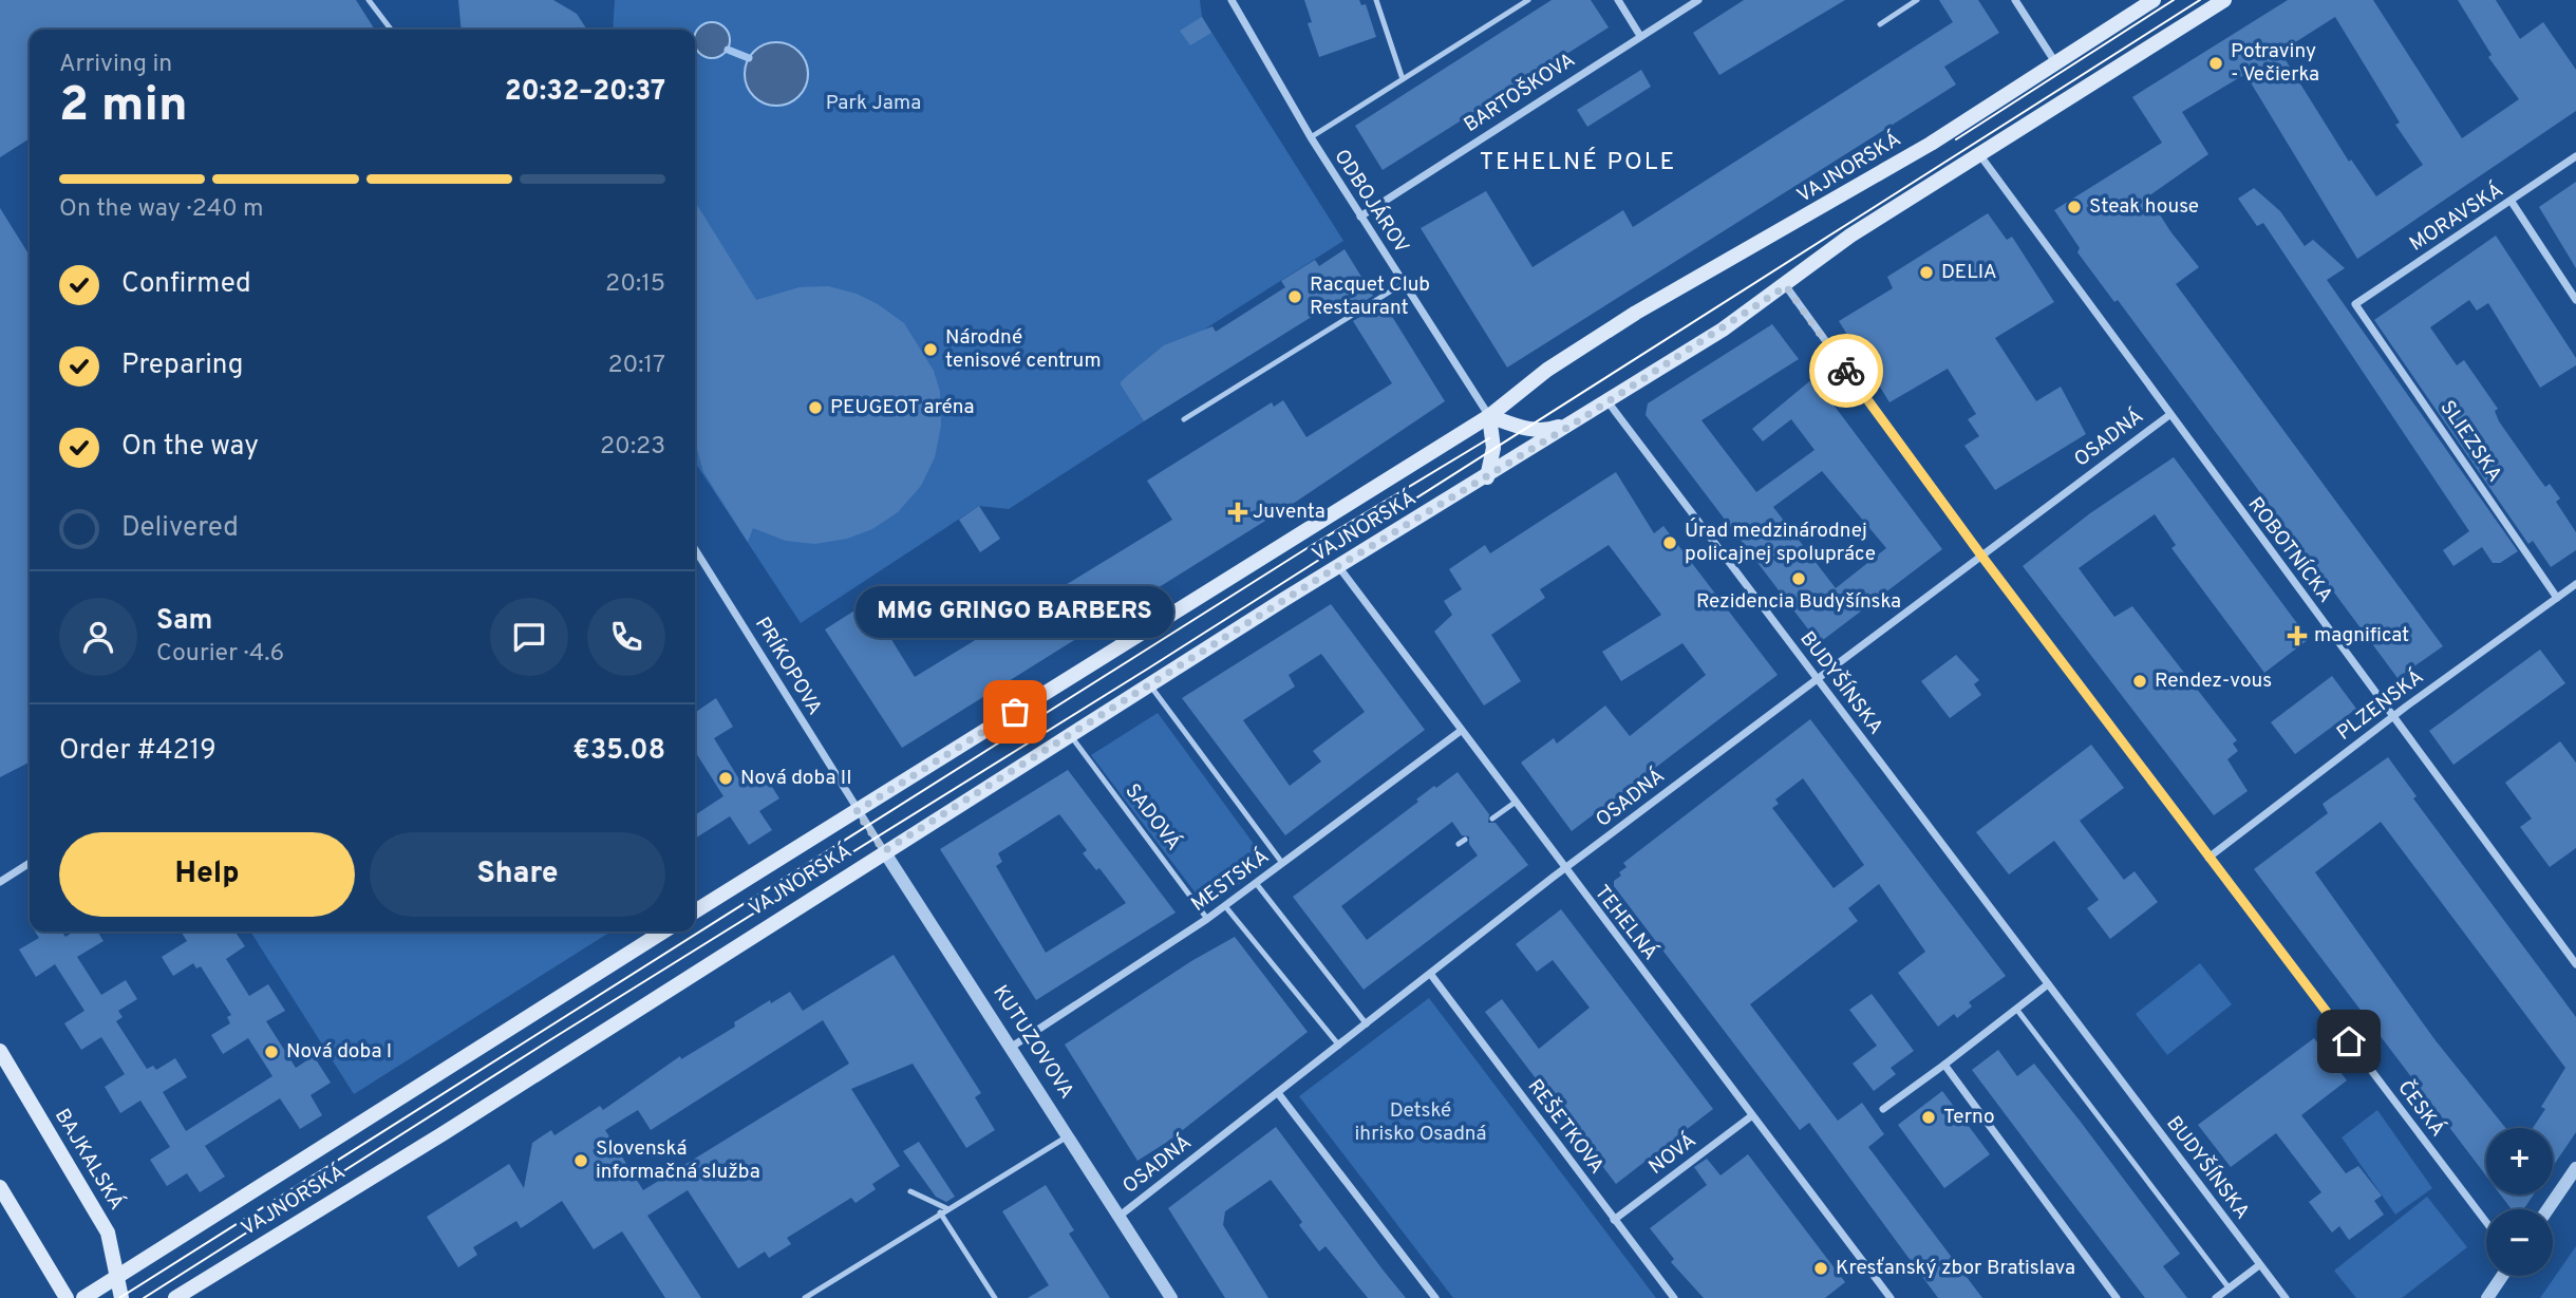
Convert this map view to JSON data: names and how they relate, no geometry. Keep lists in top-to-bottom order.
{
  "streets": {
    "main road": ["VAJNORSKÁ", "BAJKALSKÁ"],
    "street": [
      "BARTOŠKOVA",
      "ODBOJÁROV",
      "MORAVSKÁ",
      "OSADNÁ",
      "SLIEZSKA",
      "ROBOTNÍCKA",
      "PRÍKOPOVA",
      "BUDYŠÍNSKA",
      "PLZENSKÁ",
      "MESTSKÁ",
      "TEHELNÁ",
      "KUTUZOVOVA",
      "ČESKÁ",
      "REŠETKOVA",
      "NOVÁ"
    ],
    "lane": ["SADOVÁ"]
  },
  "crossings": [
    ["BARTOŠKOVA", "ODBOJÁROV"],
    ["VAJNORSKÁ", "ODBOJÁROV"],
    ["VAJNORSKÁ", "ROBOTNÍCKA"],
    ["VAJNORSKÁ", "PRÍKOPOVA"],
    ["VAJNORSKÁ", "BUDYŠÍNSKA"],
    ["VAJNORSKÁ", "SADOVÁ"],
    ["VAJNORSKÁ", "TEHELNÁ"],
    ["VAJNORSKÁ", "KUTUZOVOVA"],
    ["VAJNORSKÁ", "ČESKÁ"],
    ["VAJNORSKÁ", "BAJKALSKÁ"],
    ["MORAVSKÁ", "SLIEZSKA"],
    ["OSADNÁ", "ROBOTNÍCKA"],
    ["OSADNÁ", "BUDYŠÍNSKA"],
    ["OSADNÁ", "TEHELNÁ"],
    ["OSADNÁ", "KUTUZOVOVA"],
    ["OSADNÁ", "ČESKÁ"],
    ["OSADNÁ", "REŠETKOVA"],
    ["SLIEZSKA", "PLZENSKÁ"],
    ["ROBOTNÍCKA", "PLZENSKÁ"],
    ["PRÍKOPOVA", "KUTUZOVOVA"],
    ["PLZENSKÁ", "ČESKÁ"],
    ["SADOVÁ", "MESTSKÁ"],
    ["MESTSKÁ", "TEHELNÁ"],
    ["MESTSKÁ", "KUTUZOVOVA"],
    ["TEHELNÁ", "NOVÁ"],
    ["REŠETKOVA", "NOVÁ"]
  ],
  "districts": ["TEHELNÉ POLE"],
  "parks": ["Park Jama", "Detské ihrisko Osadná"],
  "places": {
    "other": [
      "Potraviny - Večierka",
      "Steak house",
      "DELIA",
      "Racquet Club Restaurant",
      "Národné tenisové centrum",
      "PEUGEOT aréna",
      "Úrad medzinárodnej policajnej spolupráce",
      "Rezidencia Budyšínska",
      "Rendez-vous",
      "MMG GRINGO BARBERS",
      "Nová doba II",
      "Nová doba I",
      "Terno",
      "Slovenská informačná služba",
      "Kresťanský zbor Bratislava"
    ],
    "health": ["Juventa", "magnificat"]
  },
  "page": {
    "heading": ["2 min", "Arriving in", "20:32–20:37"],
    "panel": [
      "Sam",
      "Courier · 4.6",
      "Order #4219",
      "€35.08"
    ],
    "bar": "On the way · 240 m",
    "list": [
      ["Confirmed", "20:15"],
      ["Preparing", "20:17"],
      ["On the way", "20:23"],
      "Delivered"
    ],
    "bubble": "MMG GRINGO BARBERS",
    "buttons": ["Help", "Share"],
    "map_buttons": ["+", "−"]
  }
}
